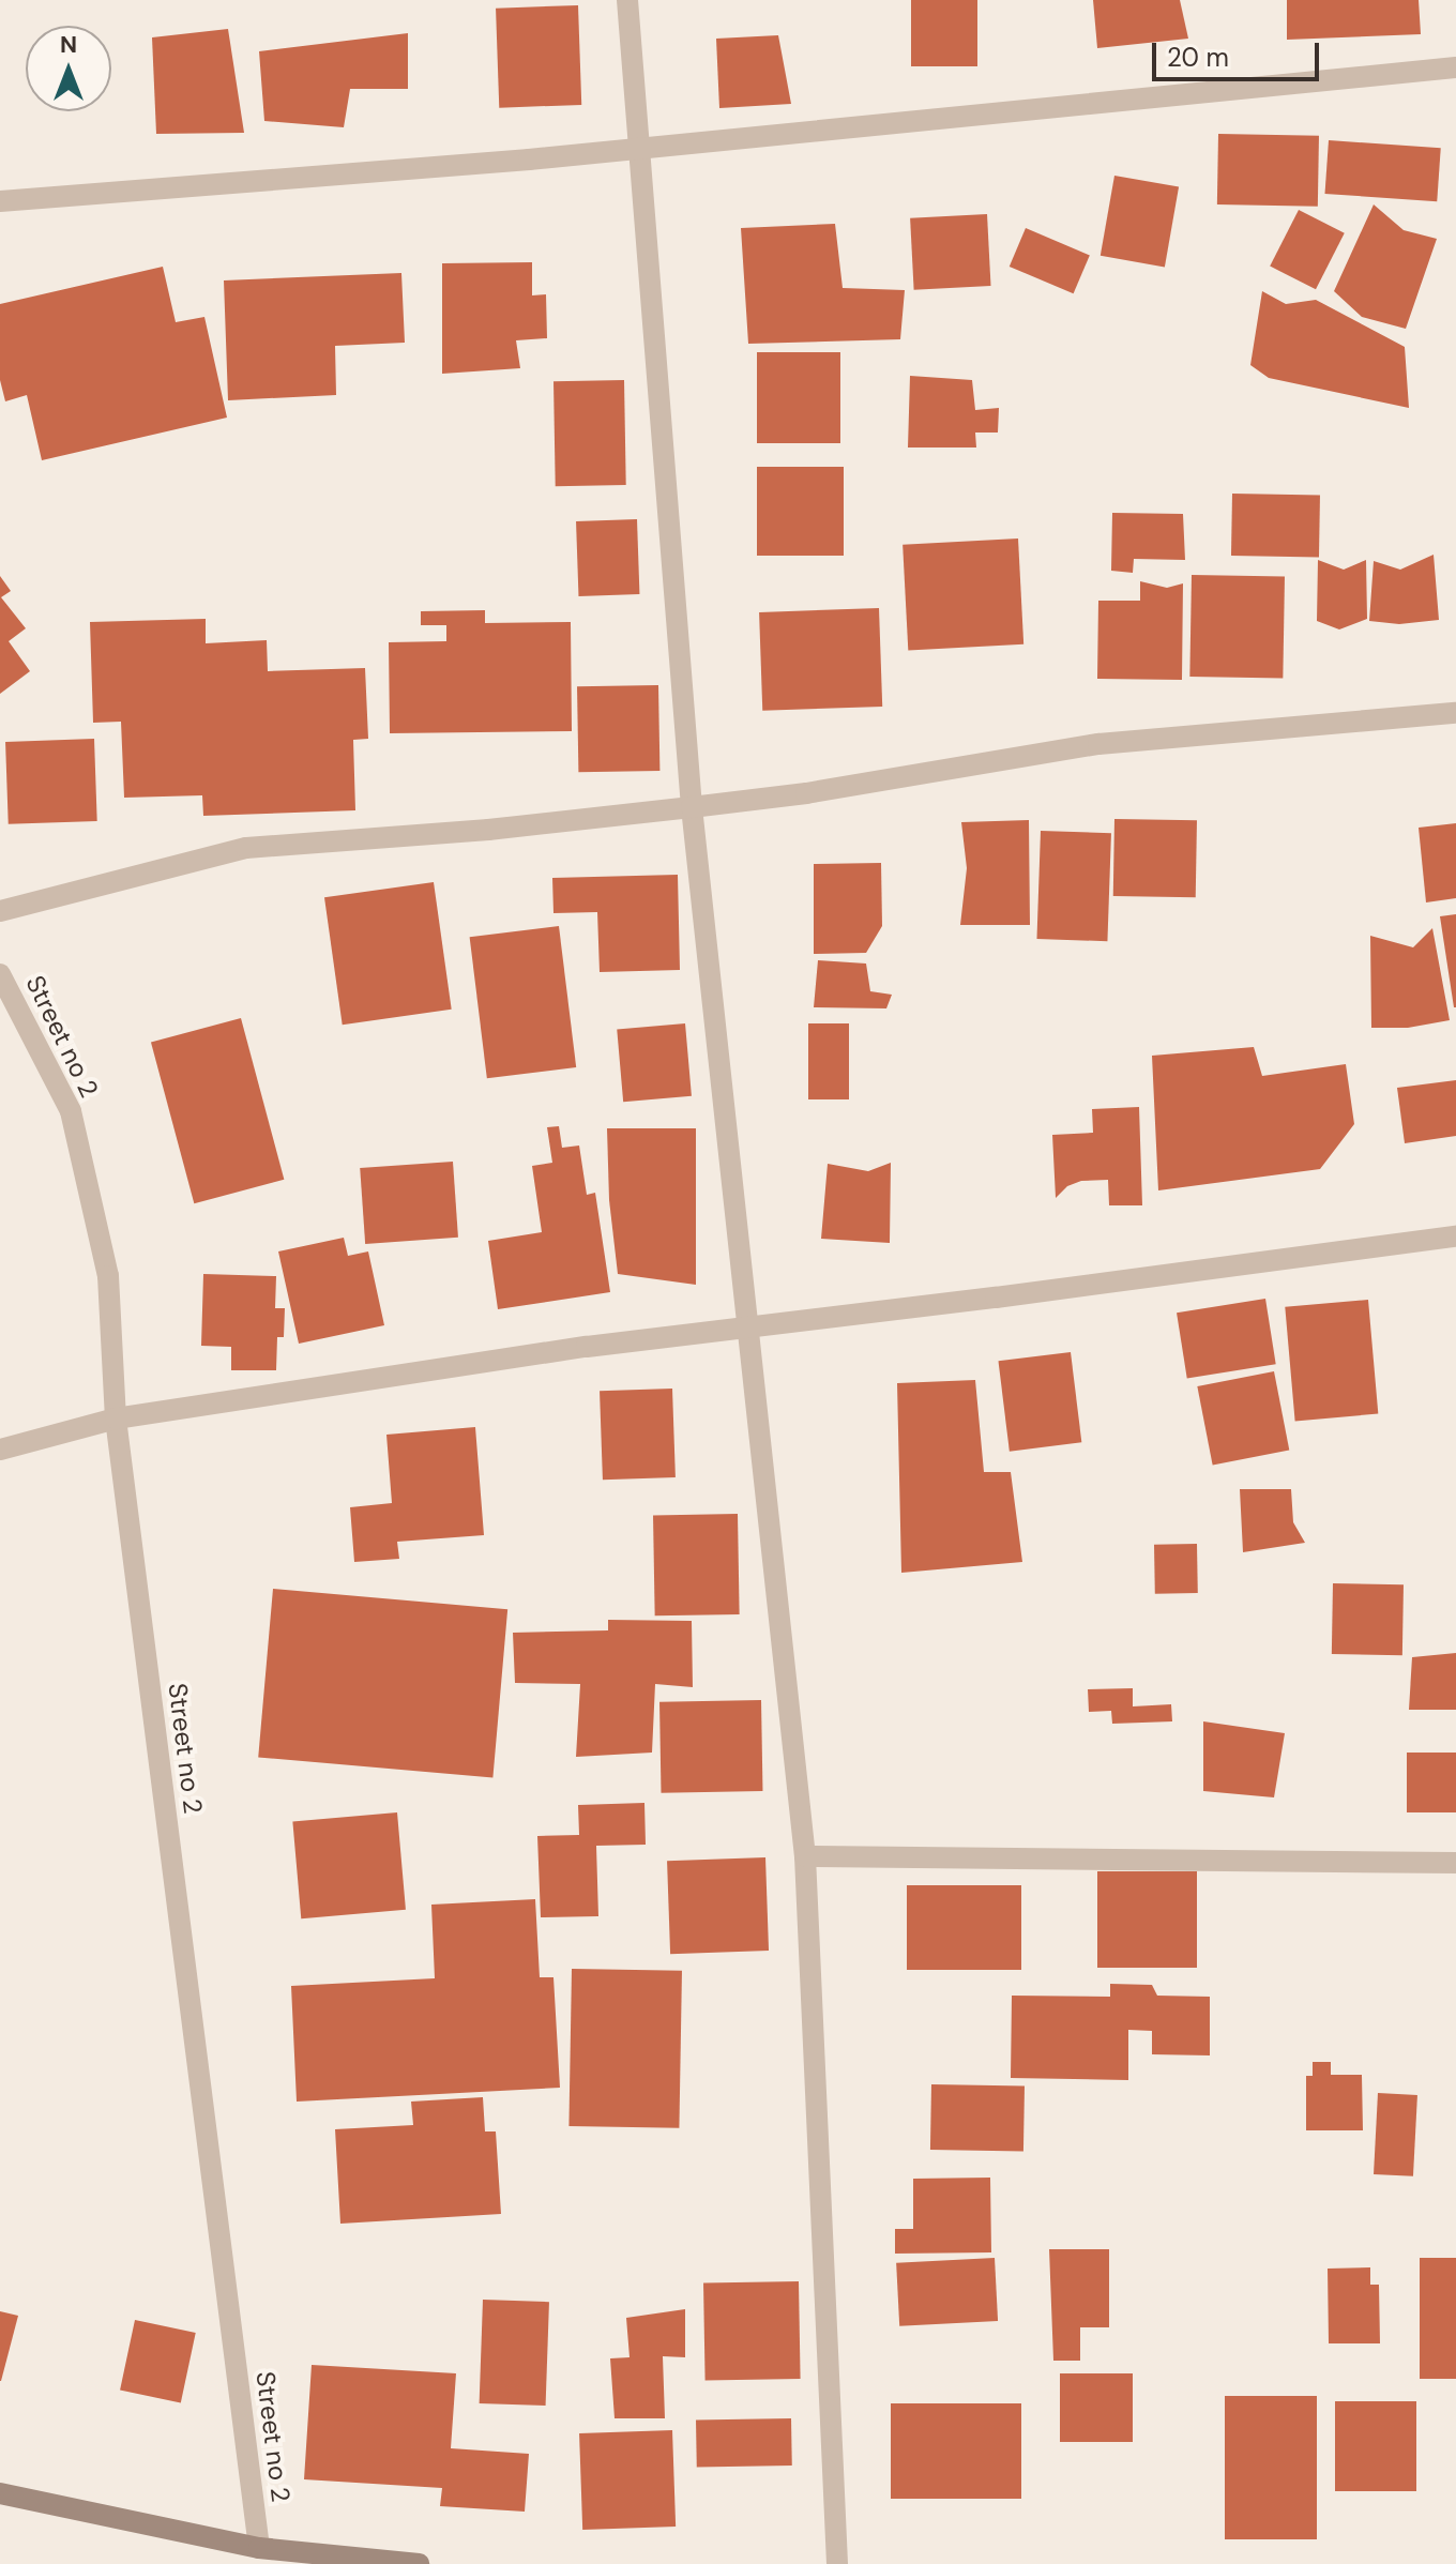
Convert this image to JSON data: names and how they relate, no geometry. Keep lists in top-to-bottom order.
{
  "streets": {
    "street": ["Street no 2"]
  },
  "scale_bar": "20 m",
  "north": "top"
}
